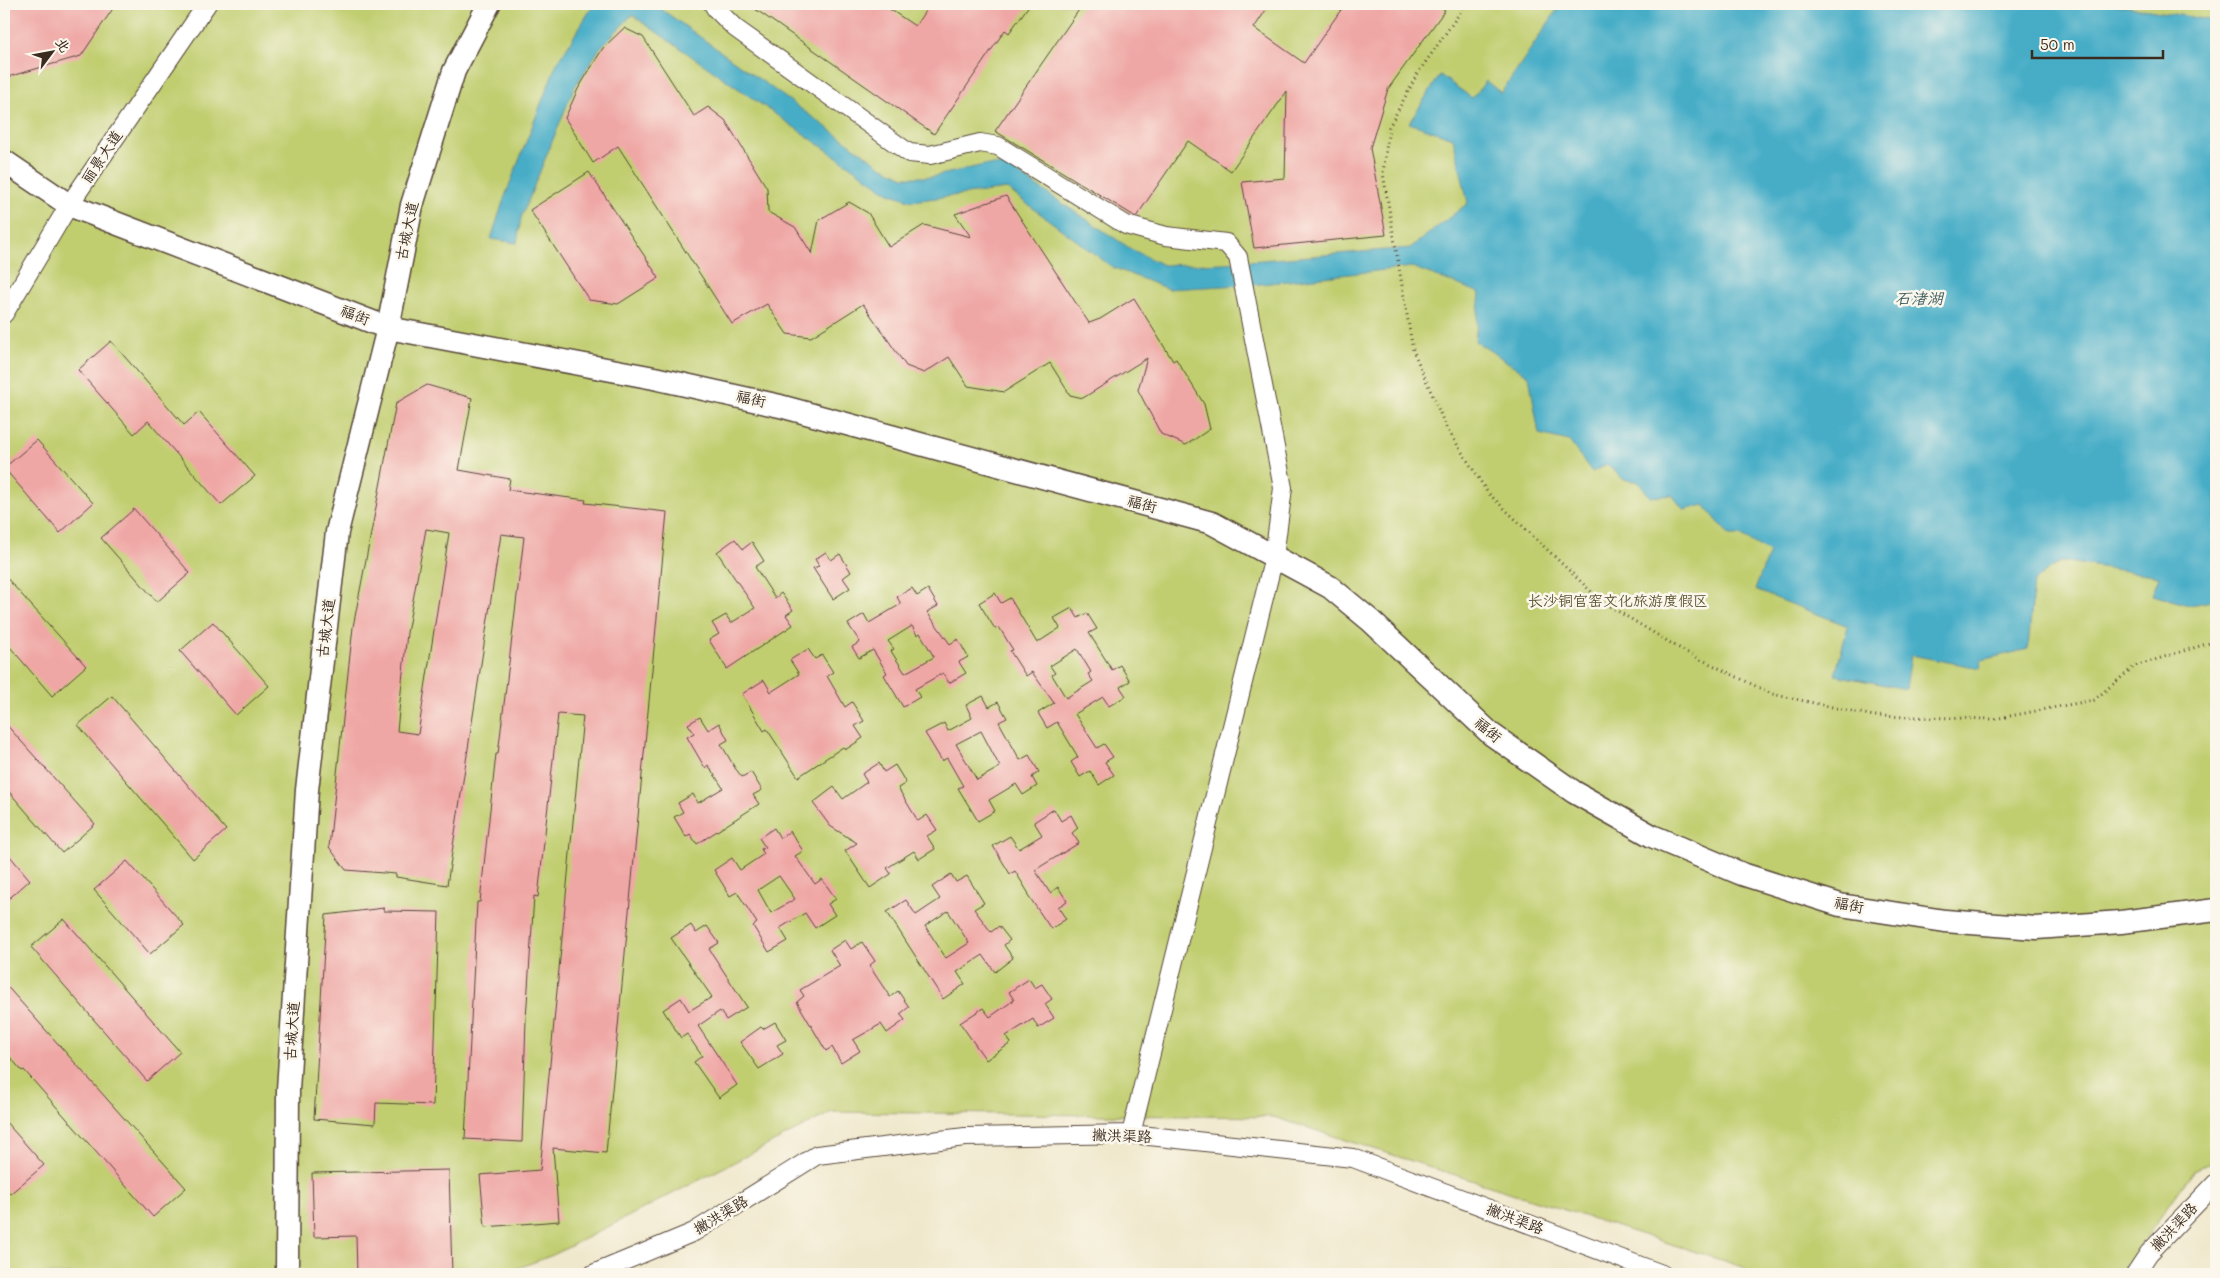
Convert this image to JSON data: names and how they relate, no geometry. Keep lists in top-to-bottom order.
{
  "streets": {
    "street": [
      "丽景大道",
      "古城大道",
      "福街",
      "撇洪渠路"
    ]
  },
  "crossings": [
    ["丽景大道", "福街"],
    ["古城大道", "福街"]
  ],
  "water": ["石渚湖"],
  "parks": ["长沙铜官窑文化旅游度假区"],
  "scale_bar": "50 m",
  "north": "top right"
}
